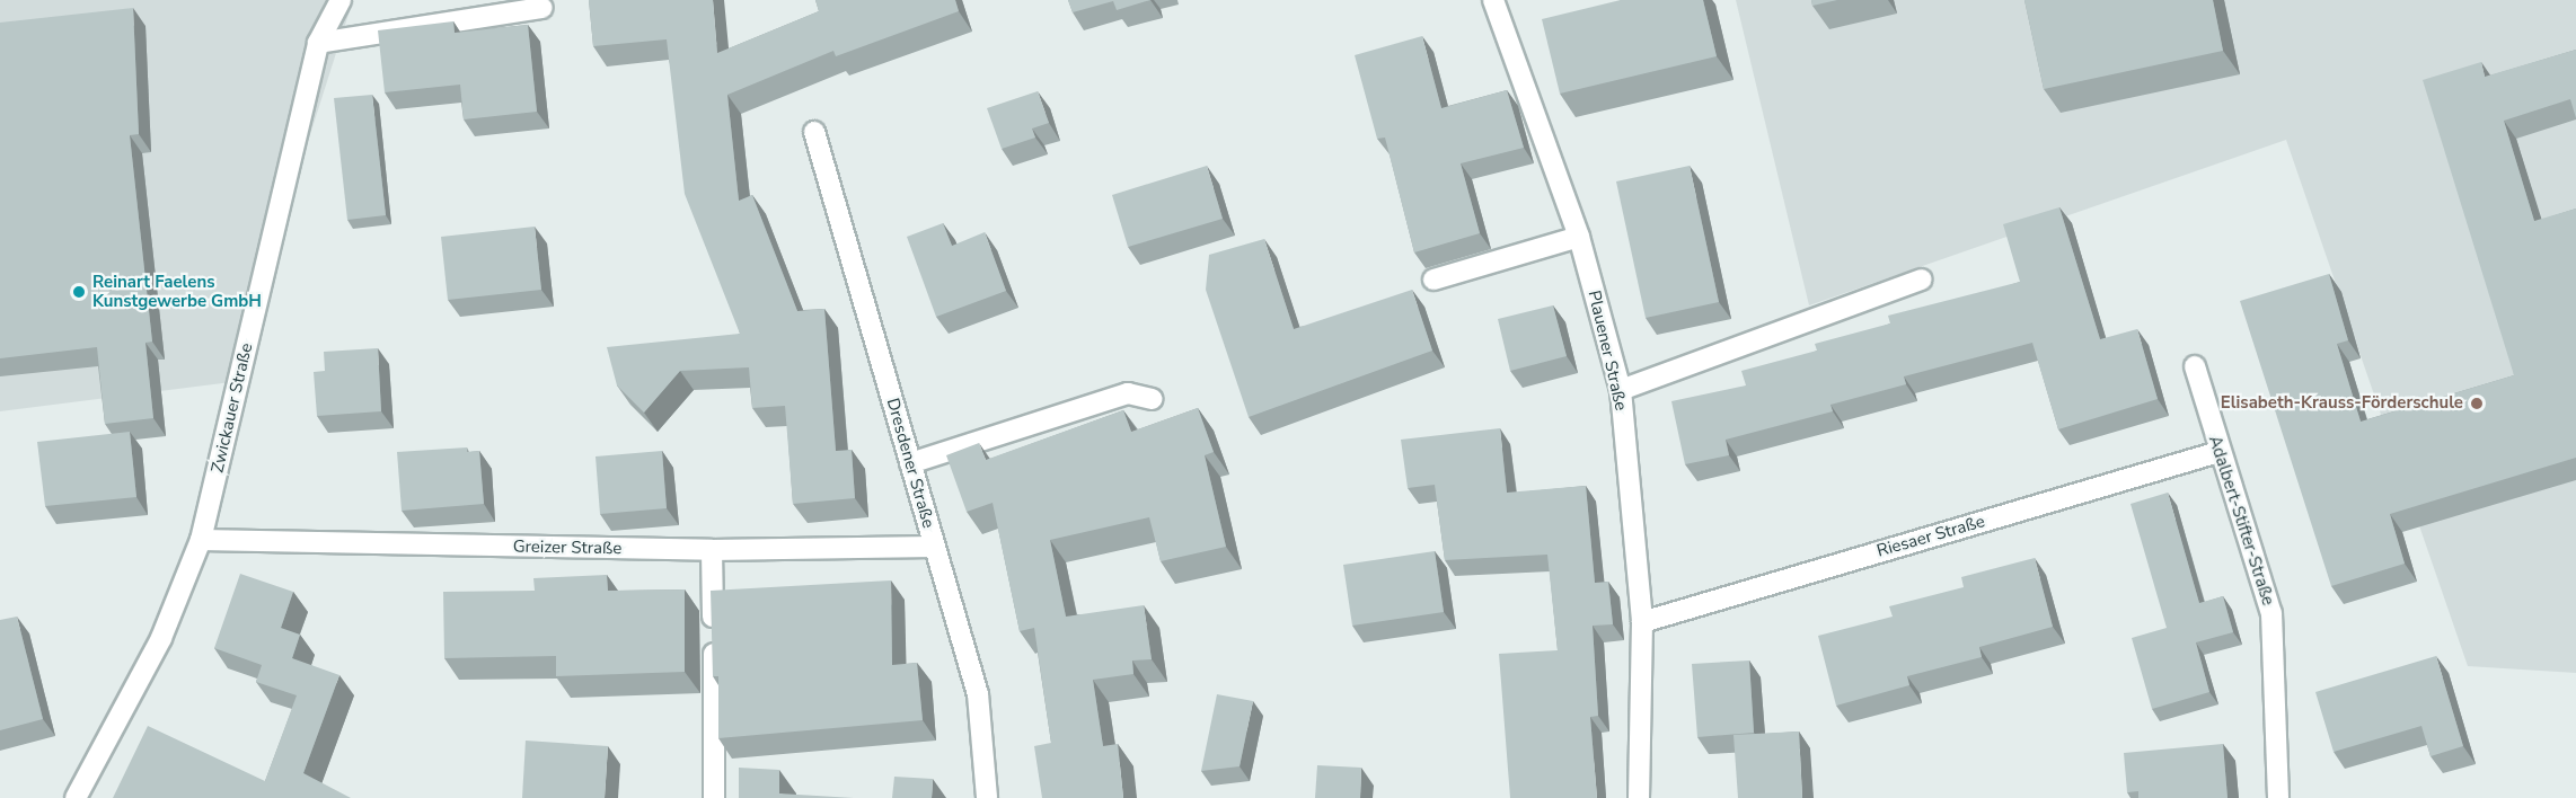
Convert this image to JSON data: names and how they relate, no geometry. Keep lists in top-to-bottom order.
{
  "streets": {
    "street": [
      "Plauener Straße",
      "Zwickauer Straße",
      "Dresdener Straße",
      "Adalbert-Stifter-Straße",
      "Riesaer Straße",
      "Greizer Straße"
    ]
  },
  "crossings": [
    ["Plauener Straße", "Riesaer Straße"],
    ["Zwickauer Straße", "Greizer Straße"],
    ["Dresdener Straße", "Greizer Straße"],
    ["Adalbert-Stifter-Straße", "Riesaer Straße"]
  ],
  "places": ["Reinart Faelens Kunstgewerbe GmbH", "Elisabeth-Krauss-Förderschule"]
}
